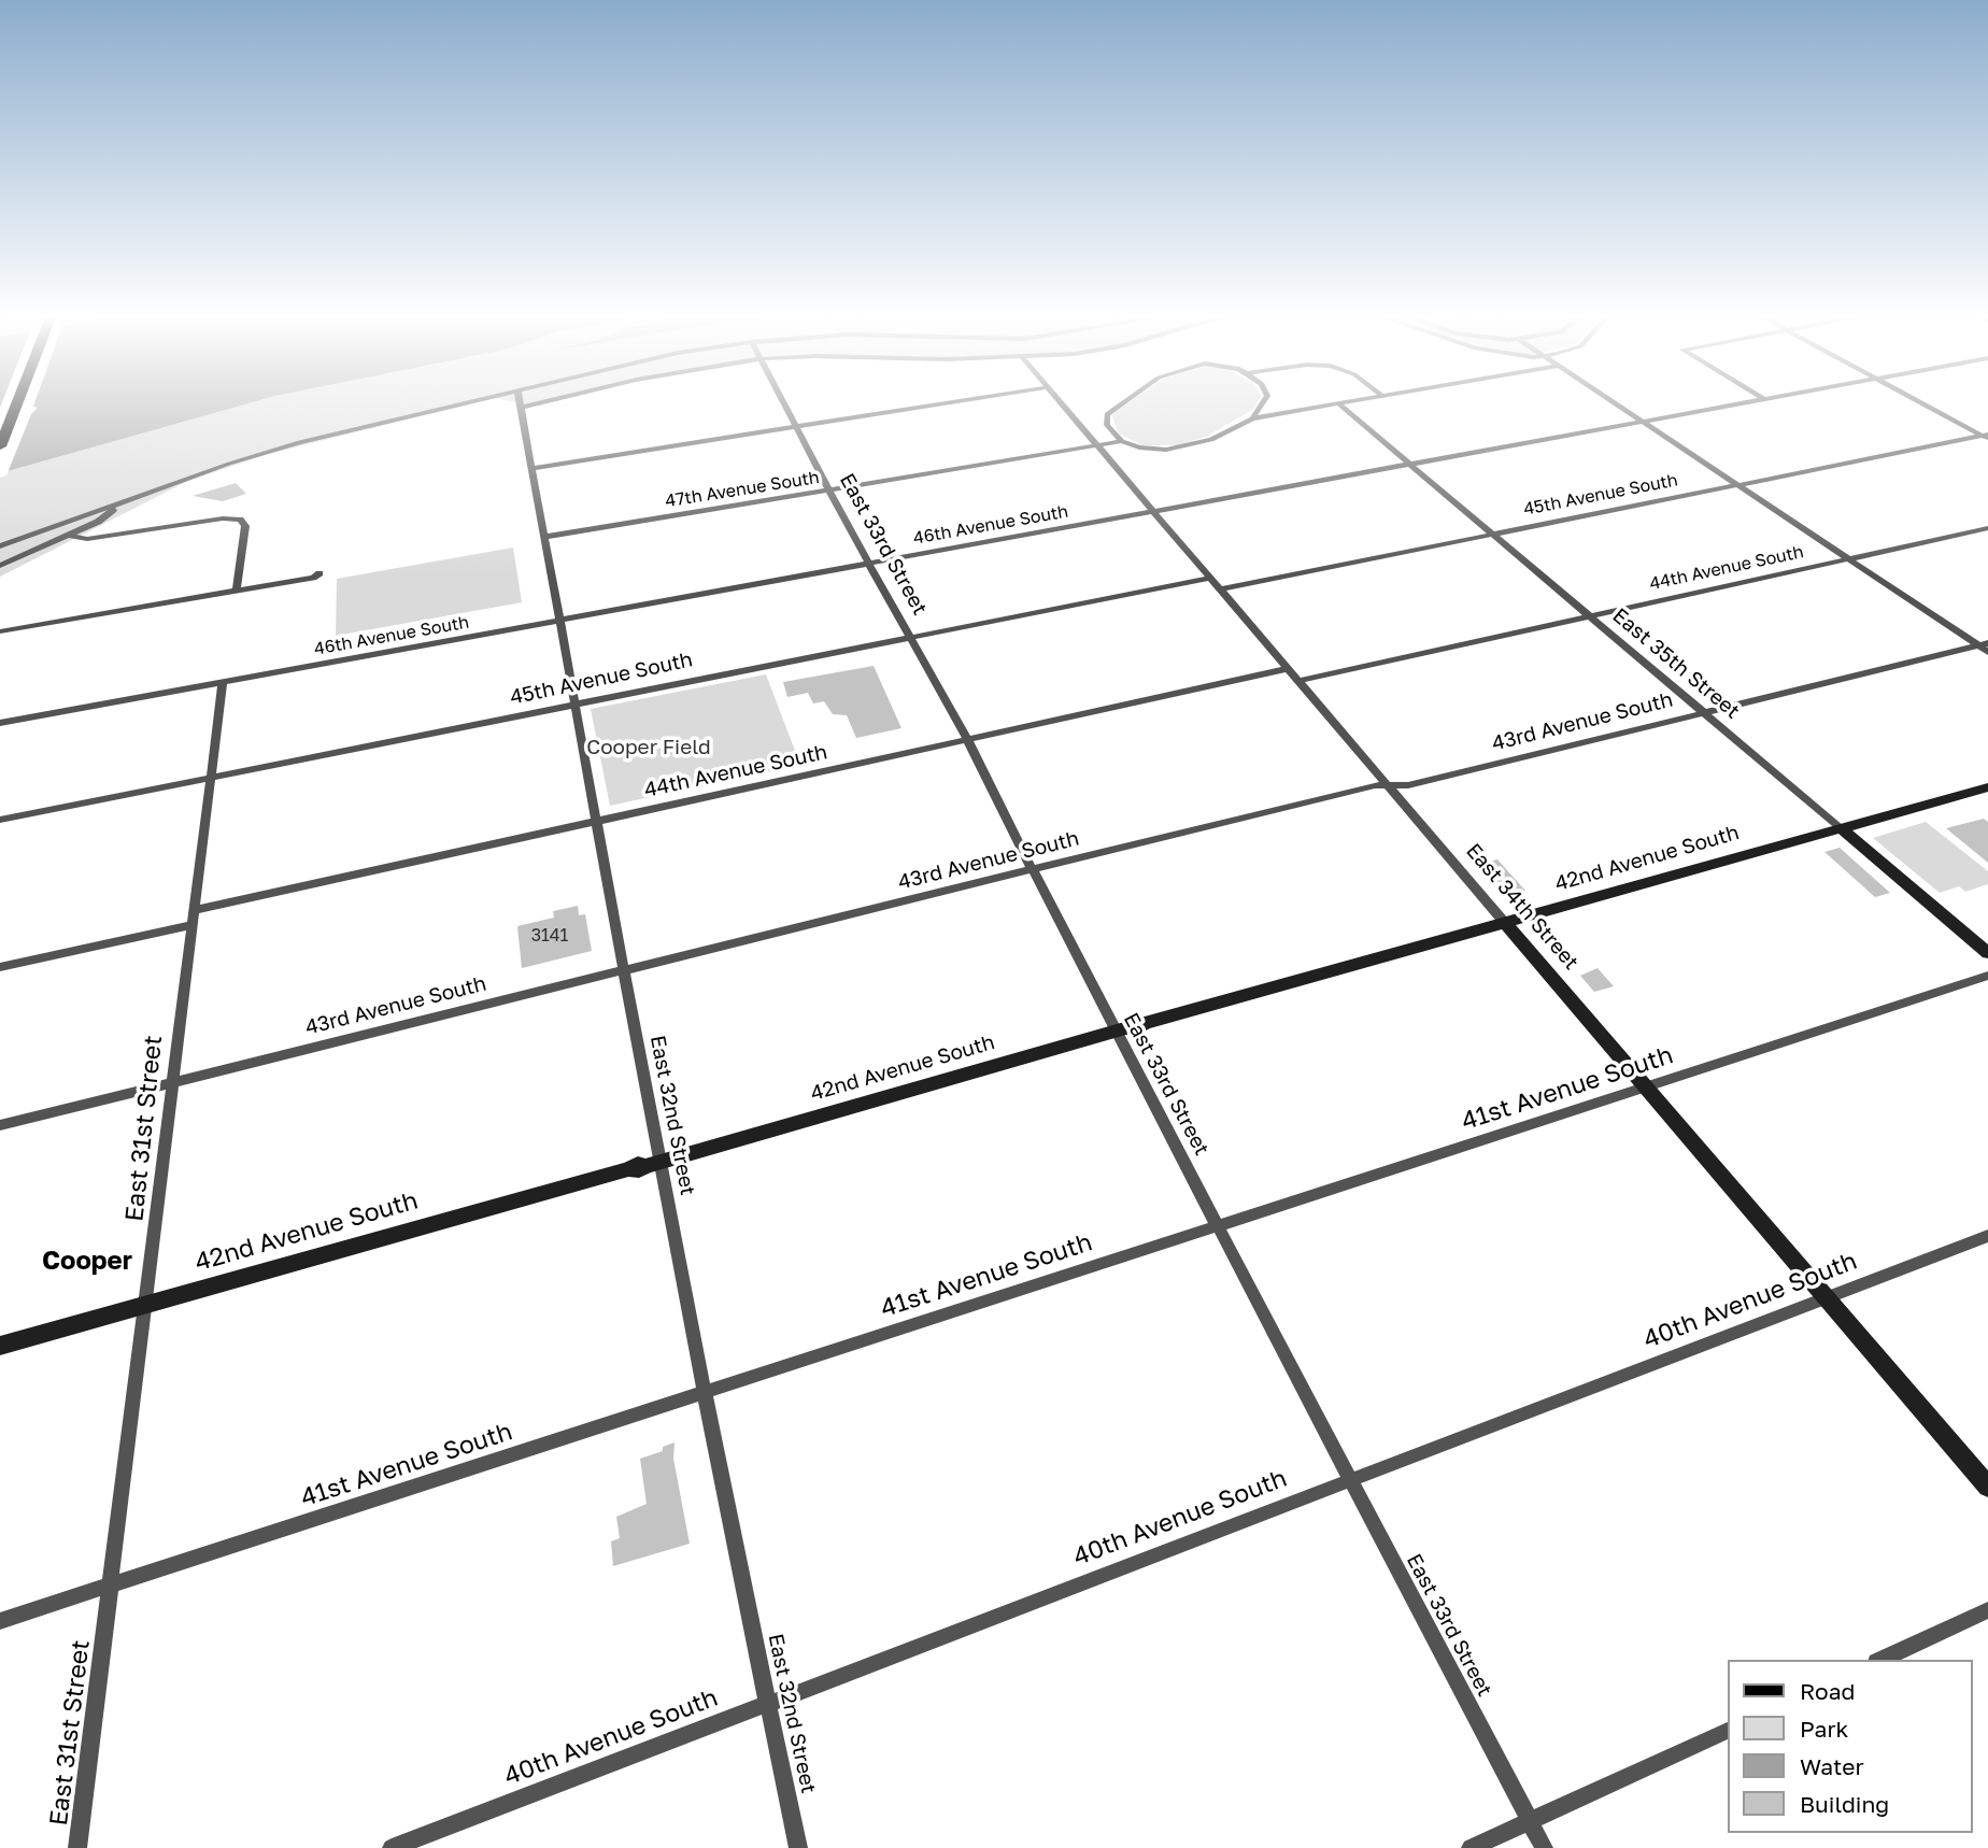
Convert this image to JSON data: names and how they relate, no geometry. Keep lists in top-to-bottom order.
{
  "streets": {
    "street": [
      "47th Avenue South",
      "45th Avenue South",
      "46th Avenue South",
      "East 33rd Street",
      "44th Avenue South",
      "East 35th Street",
      "43rd Avenue South",
      "42nd Avenue South",
      "East 34th Street",
      "41st Avenue South",
      "East 32nd Street",
      "East 31st Street",
      "40th Avenue South"
    ]
  },
  "crossings": [
    ["47th Avenue South", "East 33rd Street"],
    ["47th Avenue South", "East 34th Street"],
    ["47th Avenue South", "East 32nd Street"],
    ["45th Avenue South", "East 33rd Street"],
    ["45th Avenue South", "East 35th Street"],
    ["45th Avenue South", "East 34th Street"],
    ["45th Avenue South", "East 32nd Street"],
    ["45th Avenue South", "East 31st Street"],
    ["46th Avenue South", "East 33rd Street"],
    ["46th Avenue South", "East 35th Street"],
    ["46th Avenue South", "East 34th Street"],
    ["46th Avenue South", "East 32nd Street"],
    ["46th Avenue South", "East 31st Street"],
    ["East 33rd Street", "44th Avenue South"],
    ["East 33rd Street", "43rd Avenue South"],
    ["East 33rd Street", "42nd Avenue South"],
    ["East 33rd Street", "41st Avenue South"],
    ["East 33rd Street", "40th Avenue South"],
    ["44th Avenue South", "East 35th Street"],
    ["44th Avenue South", "East 34th Street"],
    ["44th Avenue South", "East 32nd Street"],
    ["44th Avenue South", "East 31st Street"],
    ["East 35th Street", "43rd Avenue South"],
    ["East 35th Street", "42nd Avenue South"],
    ["43rd Avenue South", "East 34th Street"],
    ["43rd Avenue South", "East 32nd Street"],
    ["43rd Avenue South", "East 31st Street"],
    ["42nd Avenue South", "East 34th Street"],
    ["42nd Avenue South", "East 32nd Street"],
    ["42nd Avenue South", "East 31st Street"],
    ["East 34th Street", "41st Avenue South"],
    ["East 34th Street", "40th Avenue South"],
    ["41st Avenue South", "East 32nd Street"],
    ["41st Avenue South", "East 31st Street"],
    ["East 32nd Street", "40th Avenue South"]
  ],
  "districts": ["Cooper"],
  "parks": ["Cooper Field"],
  "house_numbers": ["3141"],
  "legend": [
    "Road",
    "Park",
    "Water",
    "Building"
  ]
}
